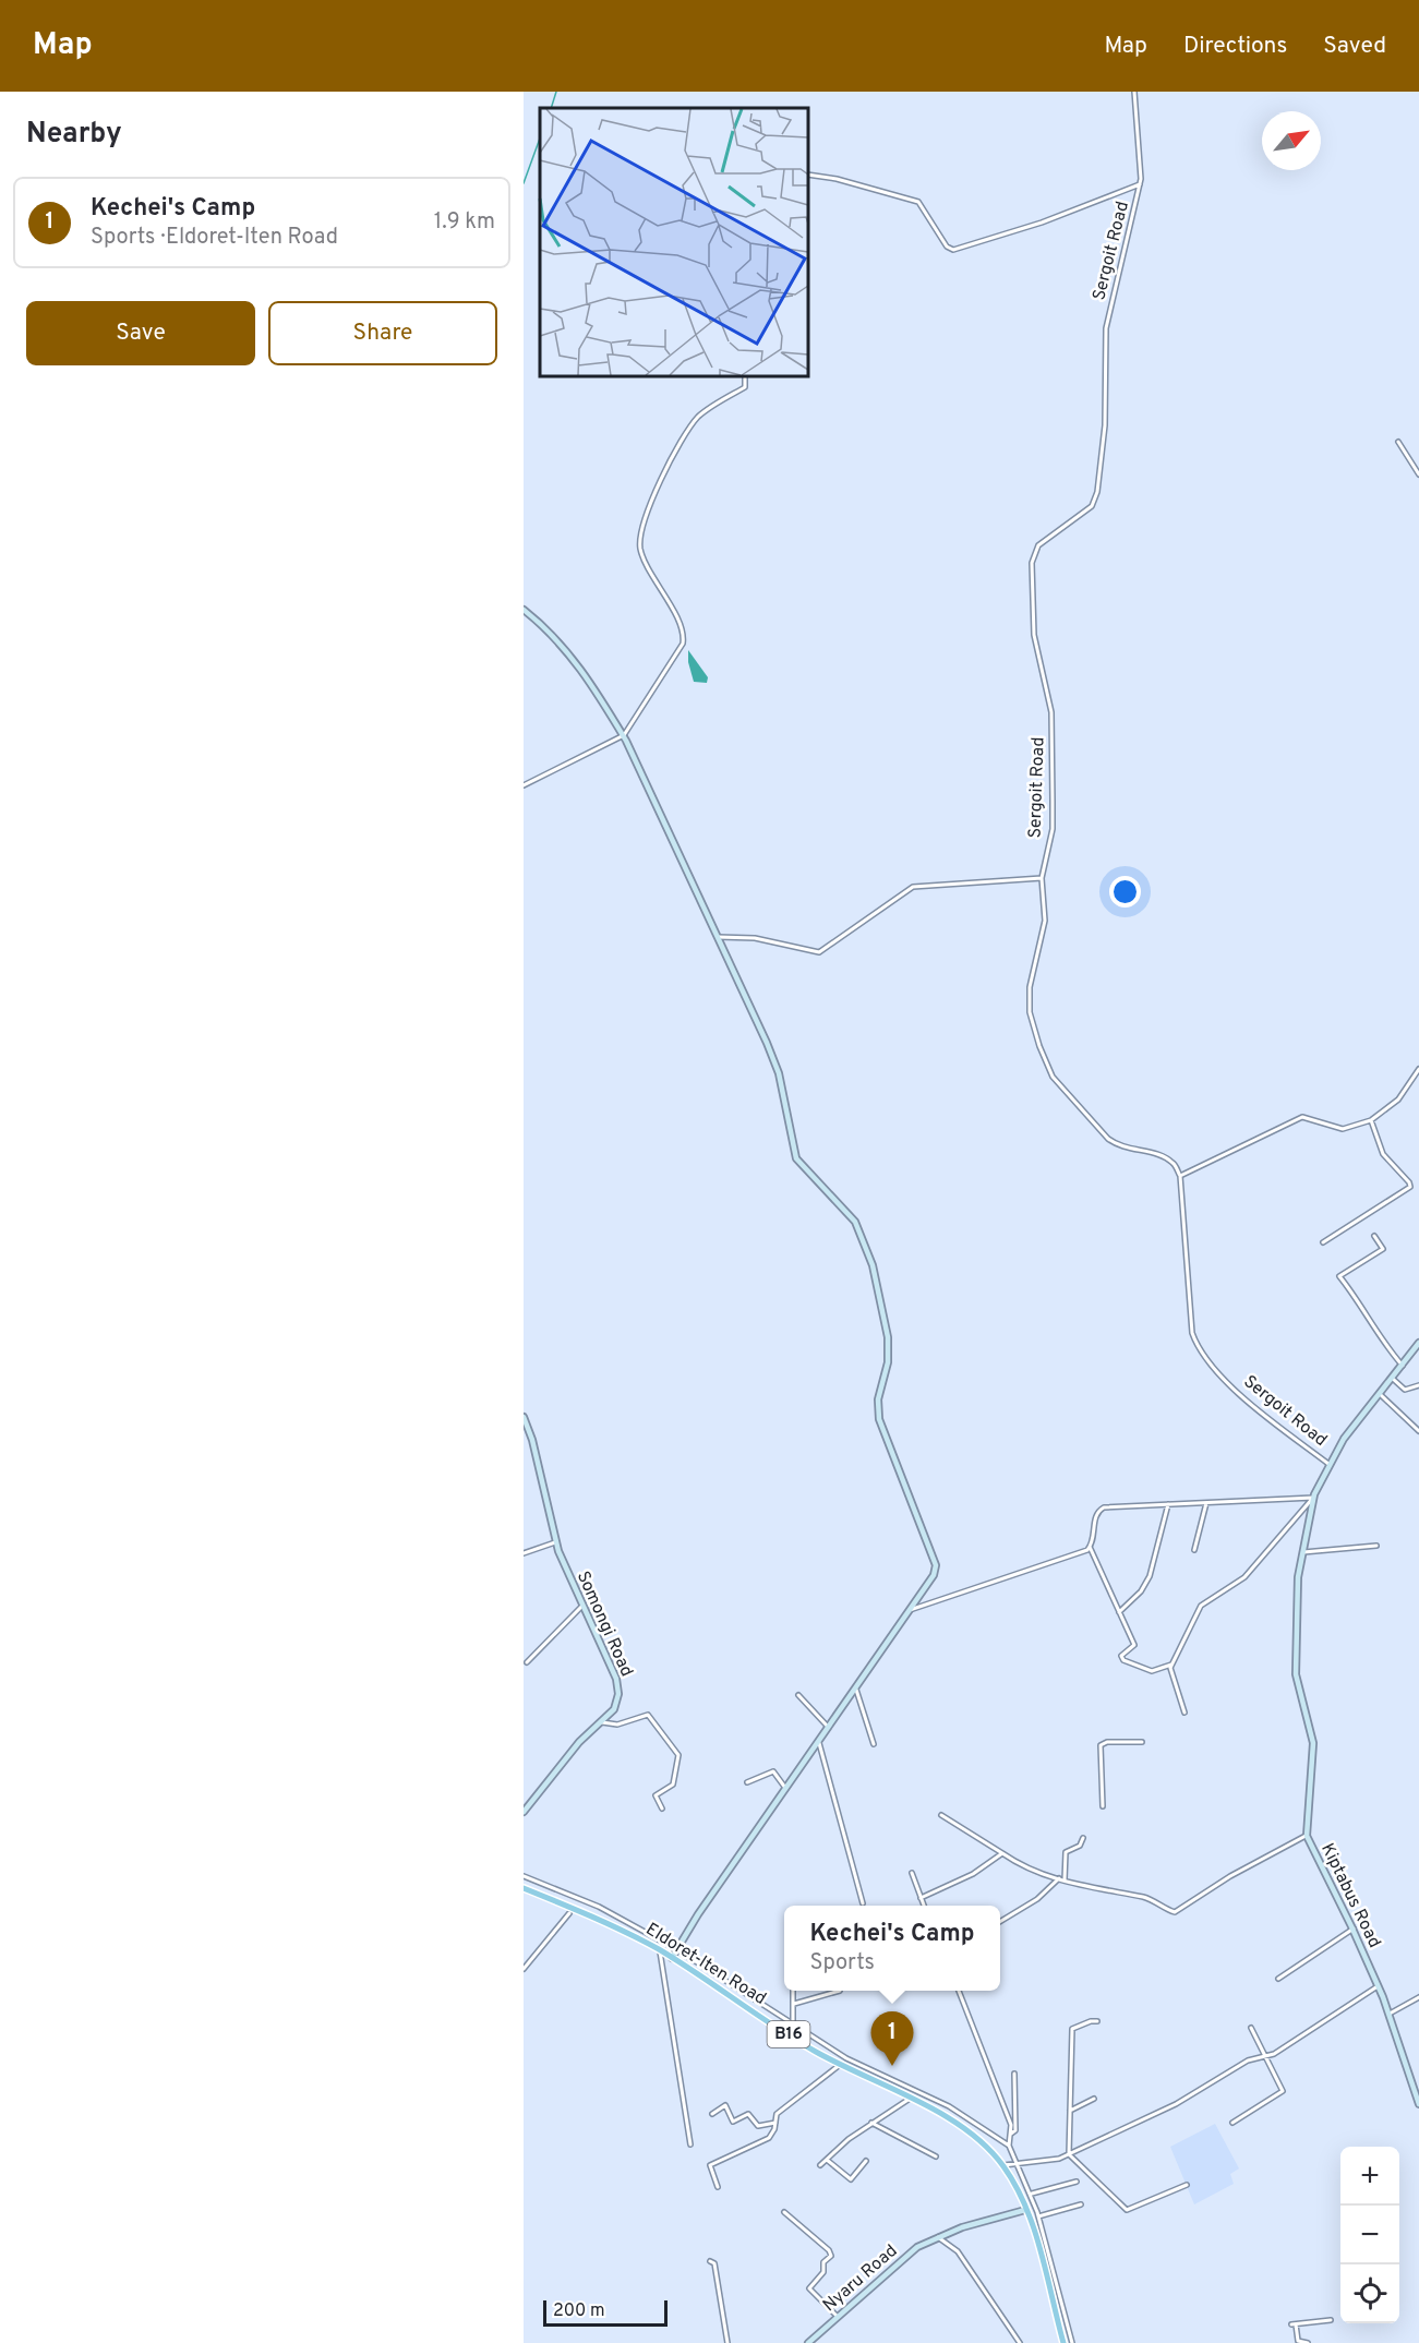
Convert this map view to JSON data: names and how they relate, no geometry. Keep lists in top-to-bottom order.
{
  "streets": {
    "main road": ["Eldoret-Iten Road", "B16"],
    "street": [
      "Sergoit Road",
      "Somongi Road",
      "Kiptabus Road",
      "Nyaru Road"
    ]
  },
  "crossings": [
    ["Sergoit Road", "Kiptabus Road"],
    ["Eldoret-Iten Road", "Nyaru Road"]
  ],
  "scale_bar": "200 m",
  "north": "top right",
  "page": {
    "header": "Map",
    "nav": ["Map", "Directions", "Saved"],
    "heading": "Nearby",
    "list": [
      {
        "mark": "1",
        "name": "Kechei's Camp",
        "note": "Sports · Eldoret-Iten Road",
        "value": "1.9 km"
      }
    ],
    "buttons": ["Save", "Share"],
    "popup": ["Kechei's Camp", "Sports"],
    "pins": "1",
    "map_buttons": ["+", "−"],
    "scale": "200 m"
  }
}
